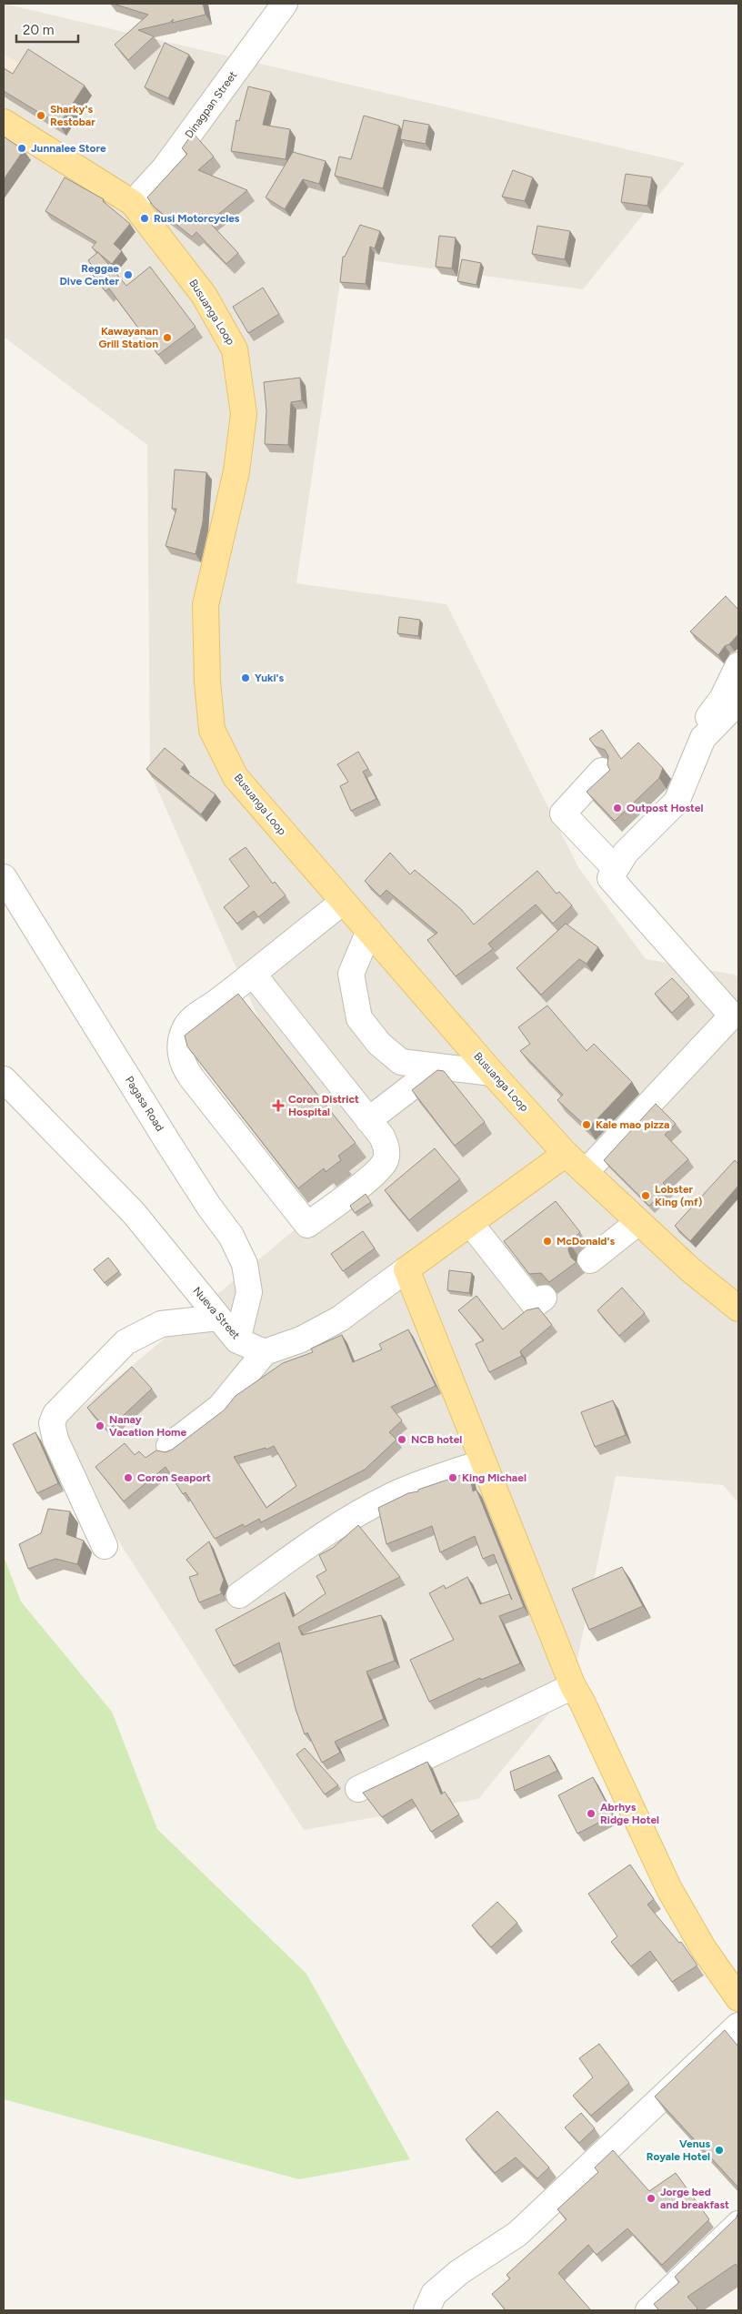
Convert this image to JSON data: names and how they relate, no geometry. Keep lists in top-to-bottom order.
{
  "streets": {
    "main road": ["Busuanga Loop"],
    "street": ["Dinagpan Street", "Pagasa Road", "Nueva Street"]
  },
  "crossings": [
    ["Dinagpan Street", "Busuanga Loop"],
    ["Pagasa Road", "Nueva Street"]
  ],
  "places": {
    "other": [
      "Sharky's Restobar",
      "Junnalee Store",
      "Rusi Motorcycles",
      "Reggae Dive Center",
      "Kawayanan Grill Station",
      "Yuki's",
      "Outpost Hostel",
      "Kale mao pizza",
      "Lobster King (mf)",
      "McDonald's",
      "Nanay Vacation Home",
      "NCB hotel",
      "Coron Seaport",
      "King Michael",
      "Abrhys Ridge Hotel",
      "Venus Royale Hotel",
      "Jorge bed and breakfast"
    ],
    "health": ["Coron District Hospital"]
  },
  "scale_bar": "20 m"
}
